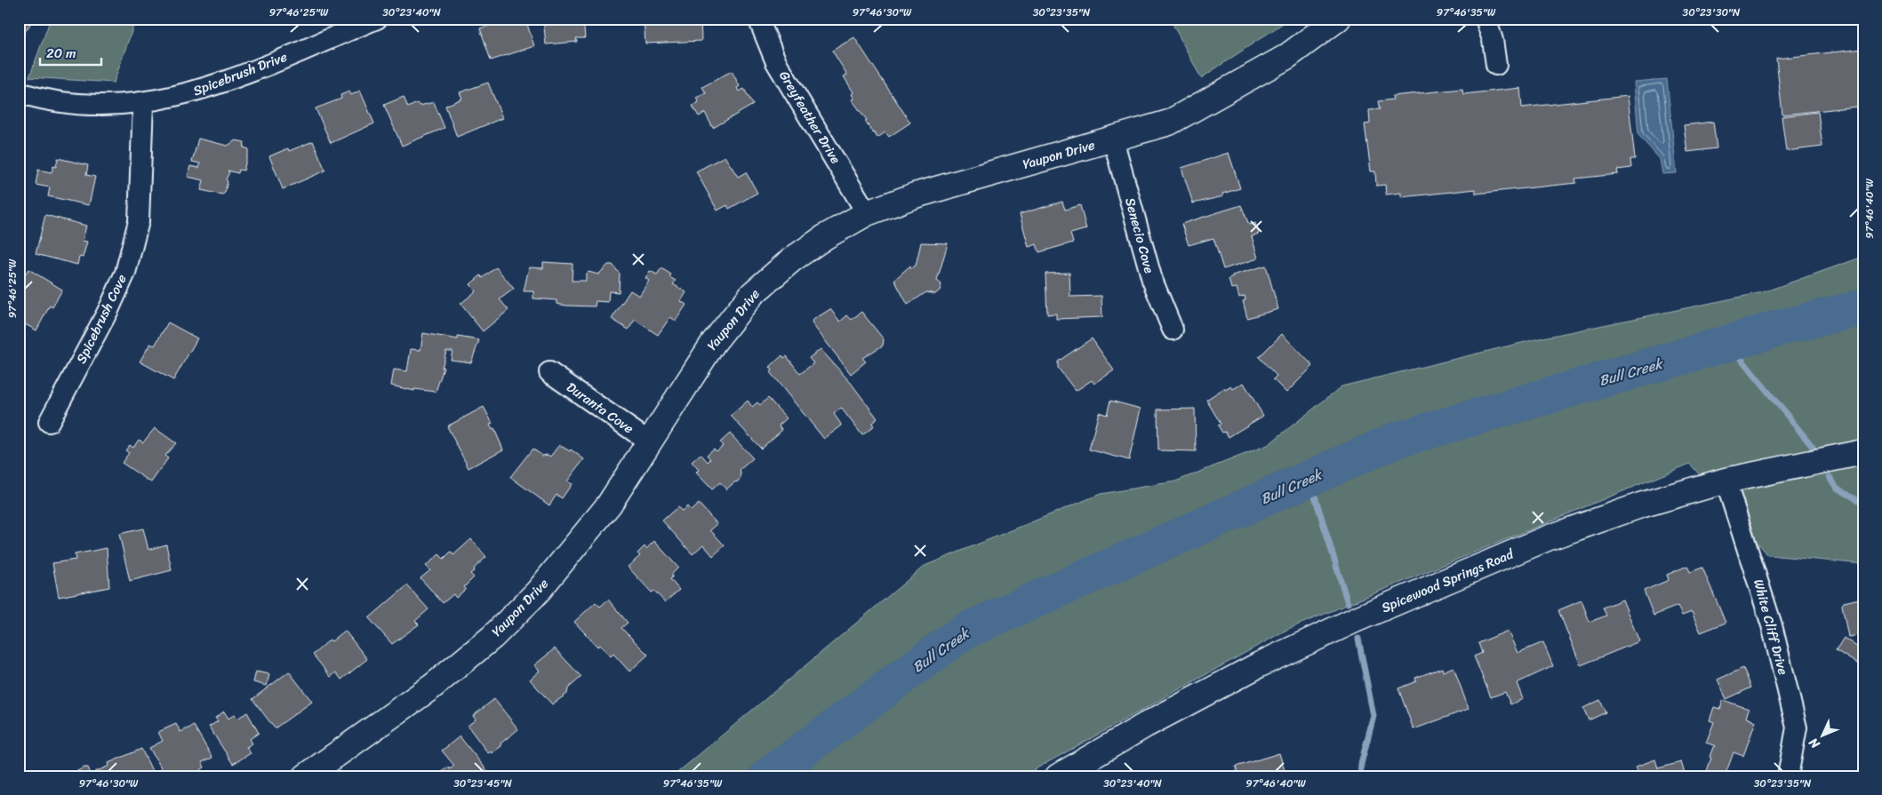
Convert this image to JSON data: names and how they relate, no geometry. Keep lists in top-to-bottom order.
{
  "streets": {
    "street": [
      "Spicebrush Drive",
      "Greyfeather Drive",
      "Yaupon Drive",
      "Senecio Cove",
      "Spicebrush Cove",
      "Duranta Cove",
      "Spicewood Springs Road",
      "White Cliff Drive"
    ]
  },
  "crossings": [
    ["Spicebrush Drive", "Spicebrush Cove"],
    ["Greyfeather Drive", "Yaupon Drive"],
    ["Yaupon Drive", "Senecio Cove"],
    ["Yaupon Drive", "Duranta Cove"],
    ["Spicewood Springs Road", "White Cliff Drive"]
  ],
  "water": ["Bull Creek"],
  "scale_bar": "20 m",
  "north": "bottom left",
  "coordinates": [
    "97°46'25\"W",
    "30°23'40\"N",
    "97°46'30\"W",
    "30°23'35\"N",
    "97°46'35\"W",
    "30°23'30\"N",
    "97°46'40\"W",
    "30°23'45\"N"
  ]
}
